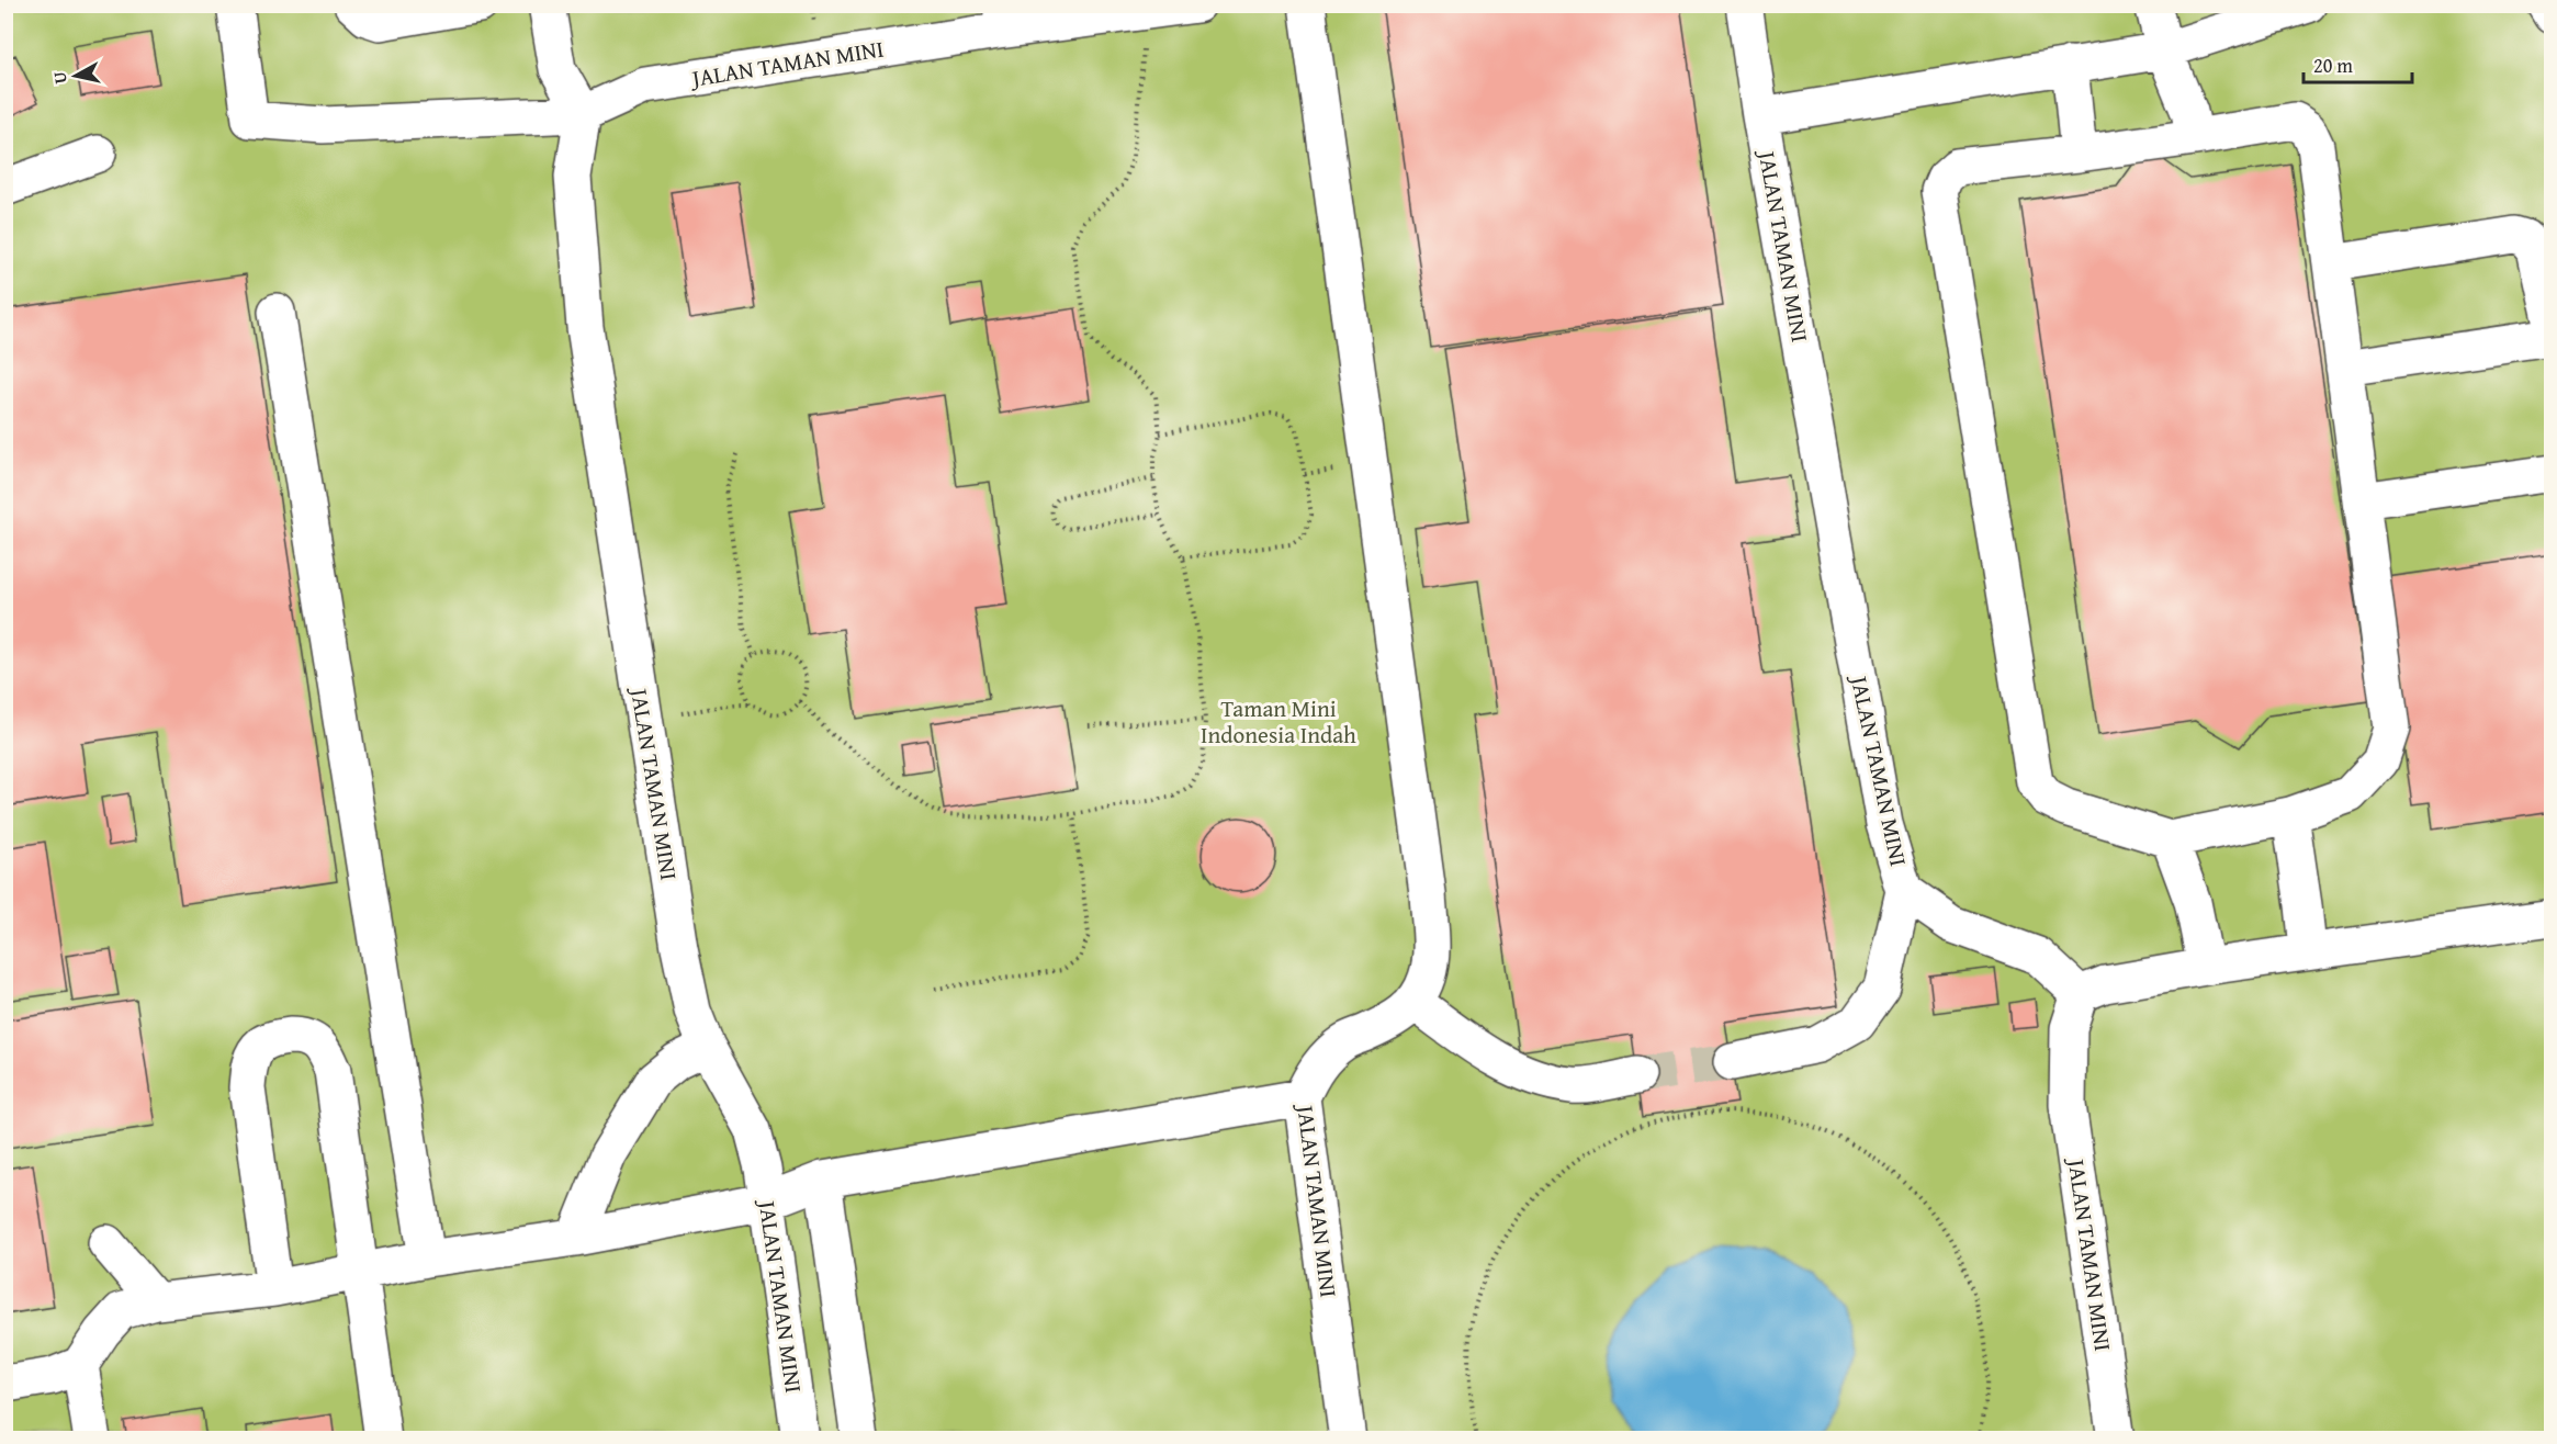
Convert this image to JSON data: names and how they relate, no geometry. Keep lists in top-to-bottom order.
{
  "streets": {
    "lane": ["JALAN TAMAN MINI"]
  },
  "parks": ["Taman Mini Indonesia Indah"],
  "scale_bar": "20 m",
  "north": "left"
}
